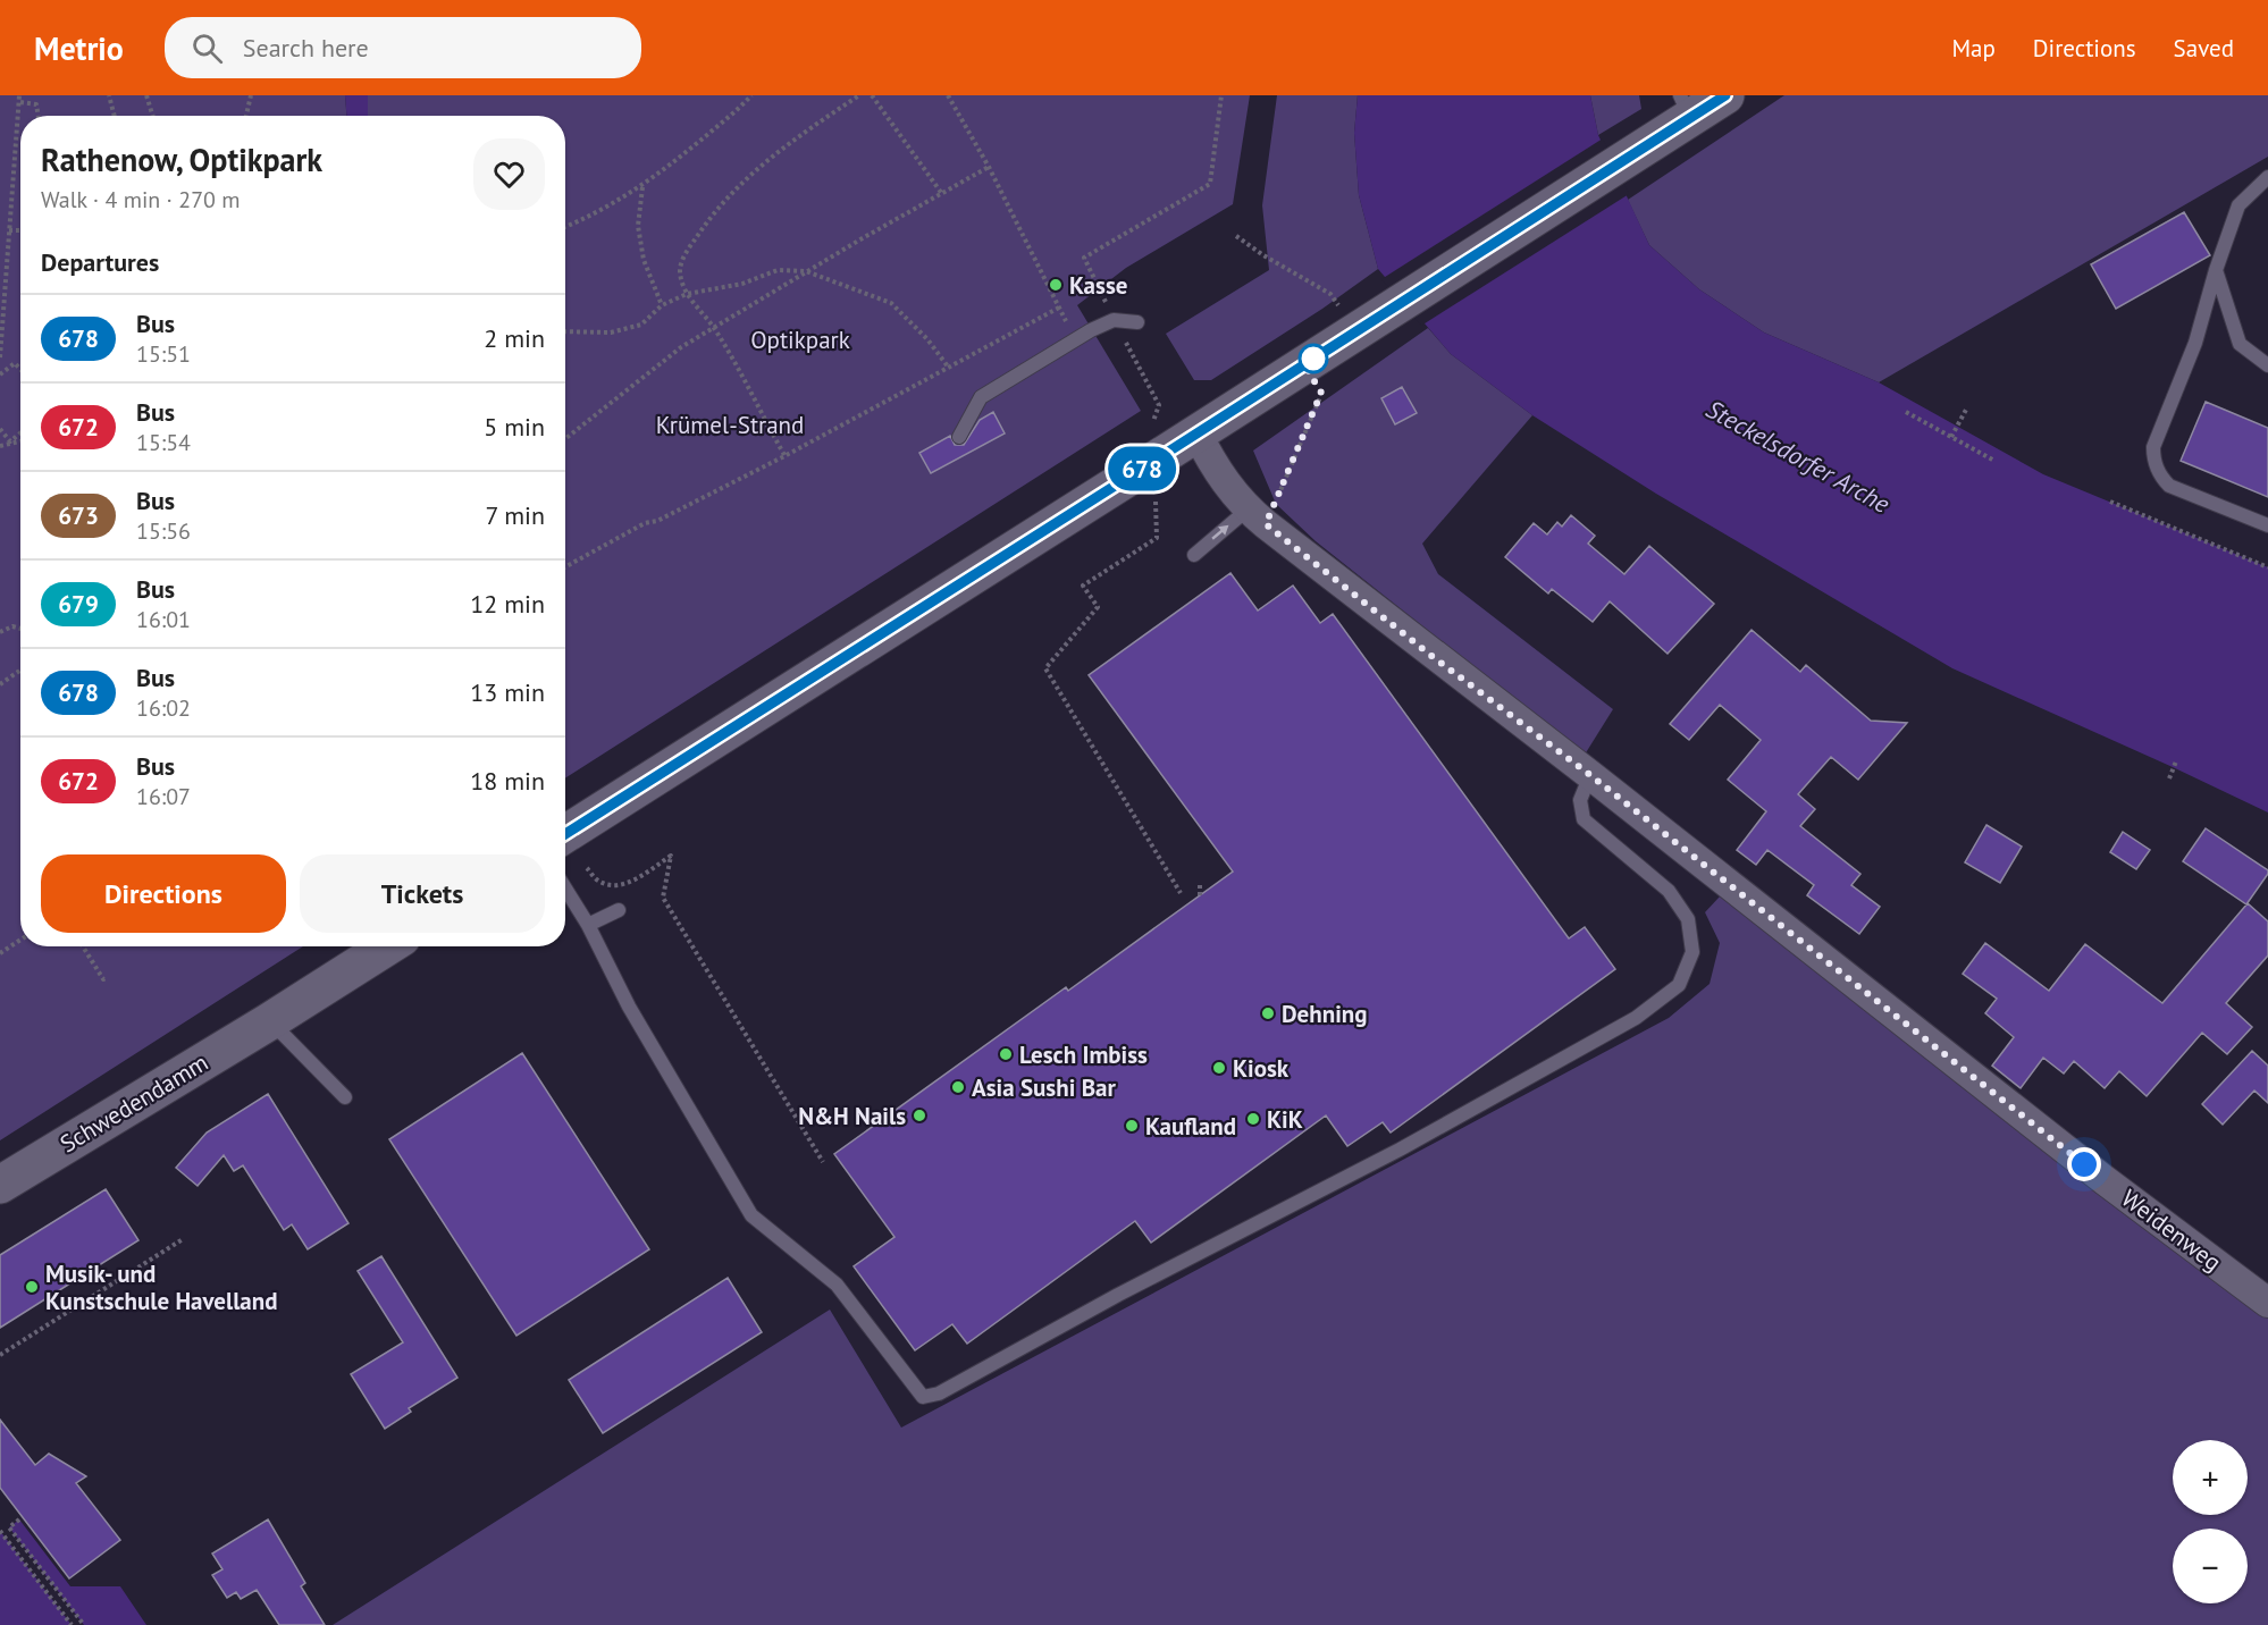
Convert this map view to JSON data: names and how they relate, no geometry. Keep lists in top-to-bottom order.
{
  "streets": {
    "main road": ["Schwedendamm"],
    "street": ["Weidenweg"]
  },
  "water": ["Steckelsdorfer Arche"],
  "parks": ["Optikpark", "Krümel-Strand"],
  "places": [
    "Kasse",
    "Dehning",
    "Lesch Imbiss",
    "Kiosk",
    "Asia Sushi Bar",
    "N&H Nails",
    "KiK",
    "Kaufland",
    "Musik- und Kunstschule Havelland"
  ],
  "lines": ["bus line 678"],
  "page": {
    "header": "Metrio",
    "search": "Search here",
    "nav": ["Map", "Directions", "Saved"],
    "on_map": "678",
    "heading": [
      ["Rathenow, Optikpark", "Walk · 4 min · 270 m"],
      "Departures"
    ],
    "list": [
      {
        "mark": "678",
        "name": "Bus",
        "note": "15:51",
        "value": "2 min"
      },
      {
        "mark": "672",
        "name": "Bus",
        "note": "15:54",
        "value": "5 min"
      },
      {
        "mark": "673",
        "name": "Bus",
        "note": "15:56",
        "value": "7 min"
      },
      {
        "mark": "679",
        "name": "Bus",
        "note": "16:01",
        "value": "12 min"
      },
      {
        "mark": "678",
        "name": "Bus",
        "note": "16:02",
        "value": "13 min"
      },
      {
        "mark": "672",
        "name": "Bus",
        "note": "16:07",
        "value": "18 min"
      }
    ],
    "buttons": ["Directions", "Tickets"],
    "map_buttons": ["+", "−"]
  }
}
